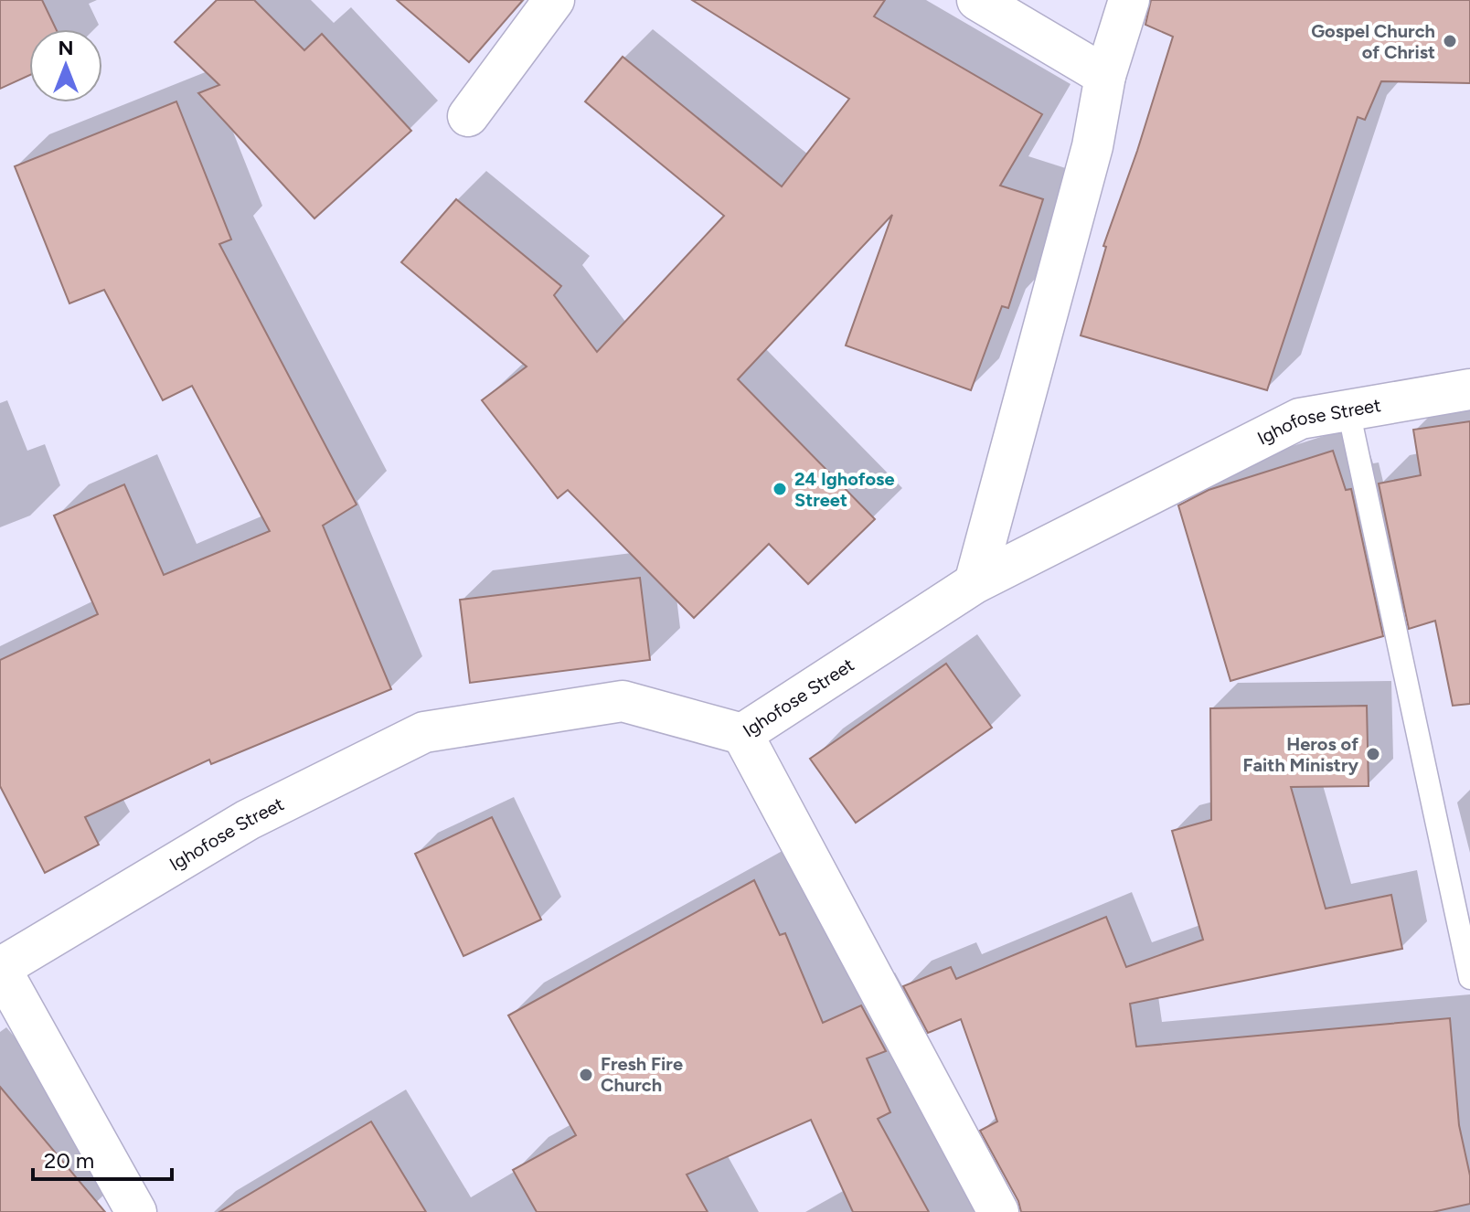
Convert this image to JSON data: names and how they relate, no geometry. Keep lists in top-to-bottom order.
{
  "streets": {
    "street": ["Ighofose Street"]
  },
  "places": [
    "Gospel Church of Christ",
    "24 Ighofose Street",
    "Heros of Faith Ministry",
    "Fresh Fire Church"
  ],
  "scale_bar": "20 m",
  "north": "top"
}
